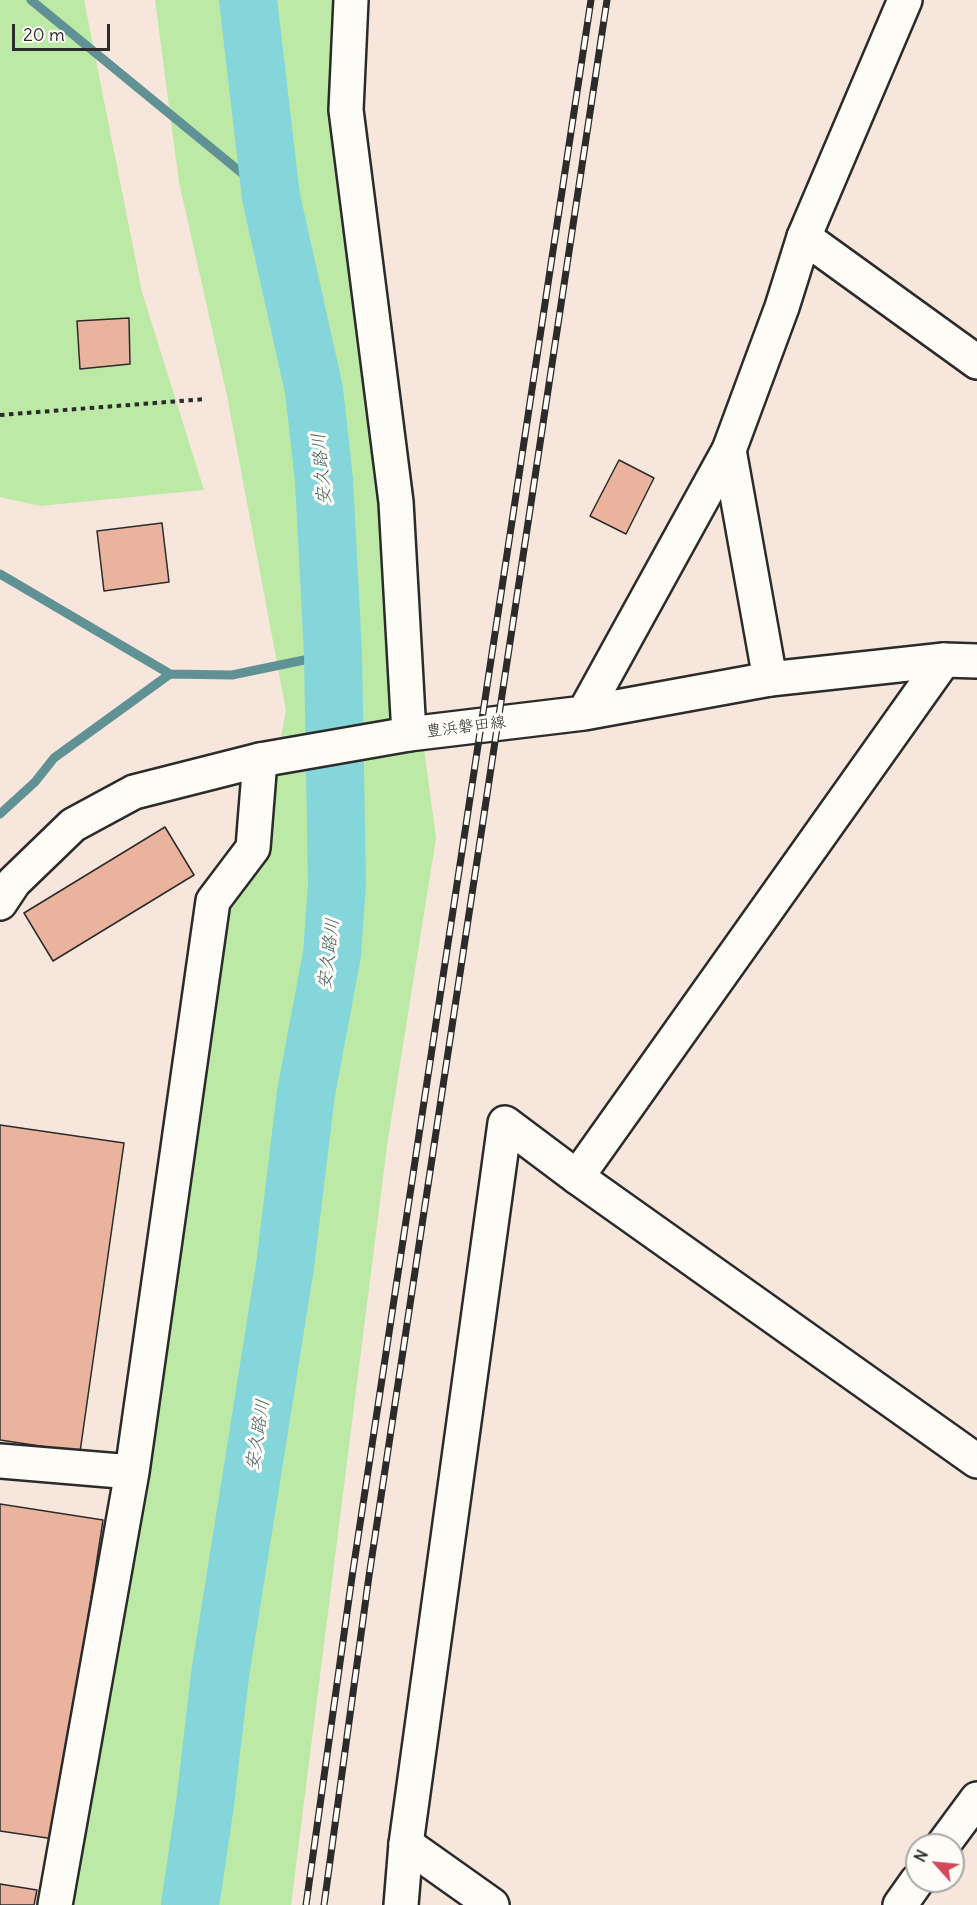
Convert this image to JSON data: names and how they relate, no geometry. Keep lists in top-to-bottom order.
{
  "streets": {
    "street": ["豊浜磐田線"]
  },
  "water": ["安久路川"],
  "scale_bar": "20 m",
  "north": "top left"
}
